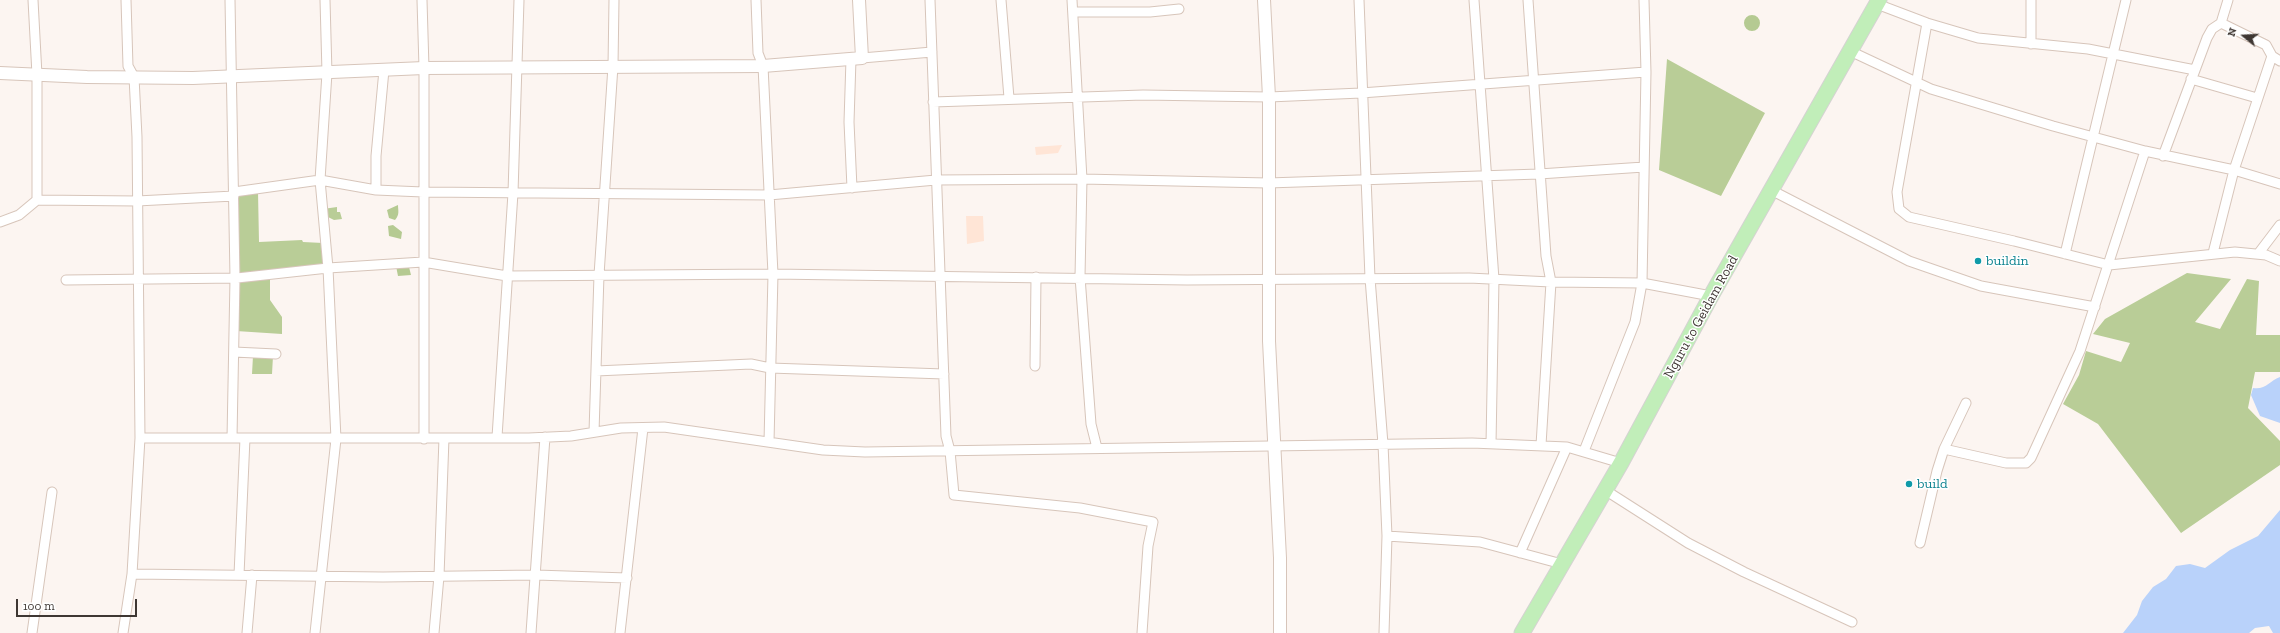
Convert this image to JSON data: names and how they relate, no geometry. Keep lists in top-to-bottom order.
{
  "streets": {
    "main road": ["Nguru to Geidam Road"]
  },
  "places": ["buildin", "build"],
  "scale_bar": "100 m",
  "north": "left"
}
